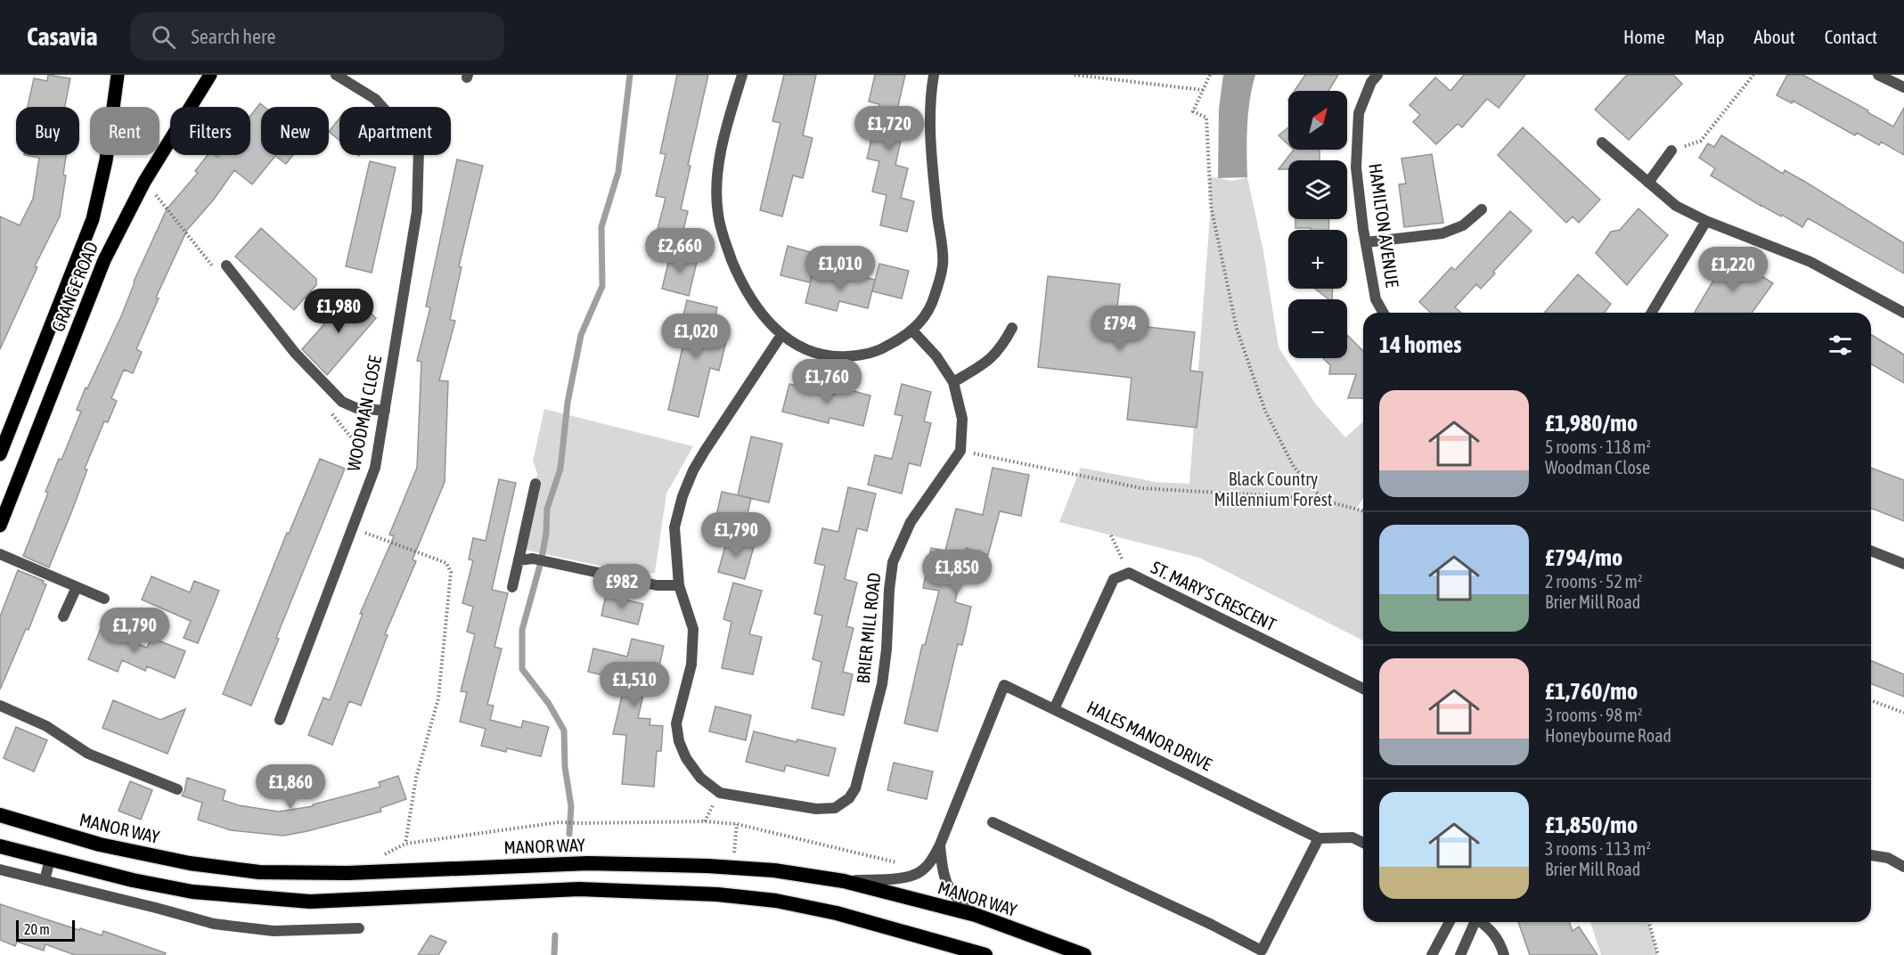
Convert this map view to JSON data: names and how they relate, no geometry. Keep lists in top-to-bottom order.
{
  "streets": {
    "highway": ["MANOR WAY"],
    "main road": ["GRANGE ROAD"],
    "street": [
      "HAMILTON AVENUE",
      "WOODMAN CLOSE",
      "ST. MARY'S CRESCENT",
      "BRIER MILL ROAD",
      "HALES MANOR DRIVE"
    ]
  },
  "crossings": [
    ["ST. MARY'S CRESCENT", "HALES MANOR DRIVE"],
    ["HALES MANOR DRIVE", "MANOR WAY"]
  ],
  "parks": ["Black Country Millennium Forest"],
  "scale_bar": "20 m",
  "north": "top right",
  "page": {
    "header": "Casavia",
    "search": "Search here",
    "nav": [
      "Home",
      "Map",
      "About",
      "Contact"
    ],
    "map_buttons": ["+", "−"],
    "price": [
      "£1,720",
      "£2,660",
      "£1,010",
      "£1,220",
      "£1,980",
      "£794",
      "£1,020",
      "£1,760",
      "£1,790",
      "£1,850",
      "£982",
      "£1,790",
      "£1,510",
      "£1,860"
    ],
    "chip": [
      "Buy",
      "Rent",
      "Filters",
      "New",
      "Apartment"
    ],
    "heading": "14 homes",
    "list": [
      {
        "name": "£1,980/mo",
        "note": "5 rooms · 118 m² · Woodman Close"
      },
      {
        "name": "£794/mo",
        "note": "2 rooms · 52 m² · Brier Mill Road"
      },
      {
        "name": "£1,760/mo",
        "note": "3 rooms · 98 m² · Honeybourne Road"
      },
      {
        "name": "£1,850/mo",
        "note": "3 rooms · 113 m² · Brier Mill Road"
      }
    ],
    "scale": "20 m"
  }
}
